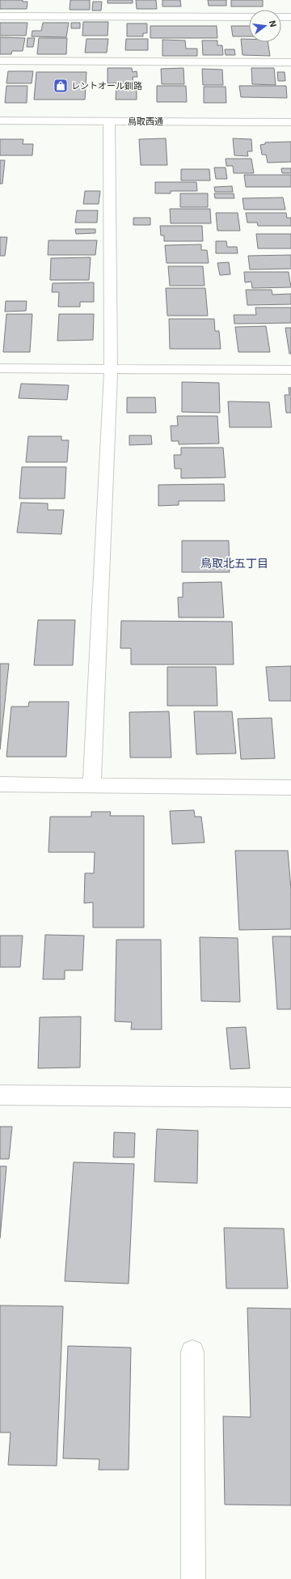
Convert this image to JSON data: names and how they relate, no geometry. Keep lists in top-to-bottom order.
{
  "streets": {
    "street": ["鳥取西通"]
  },
  "districts": ["鳥取北五丁目"],
  "places": {
    "shop": ["レントオール釧路"]
  },
  "north": "right"
}
